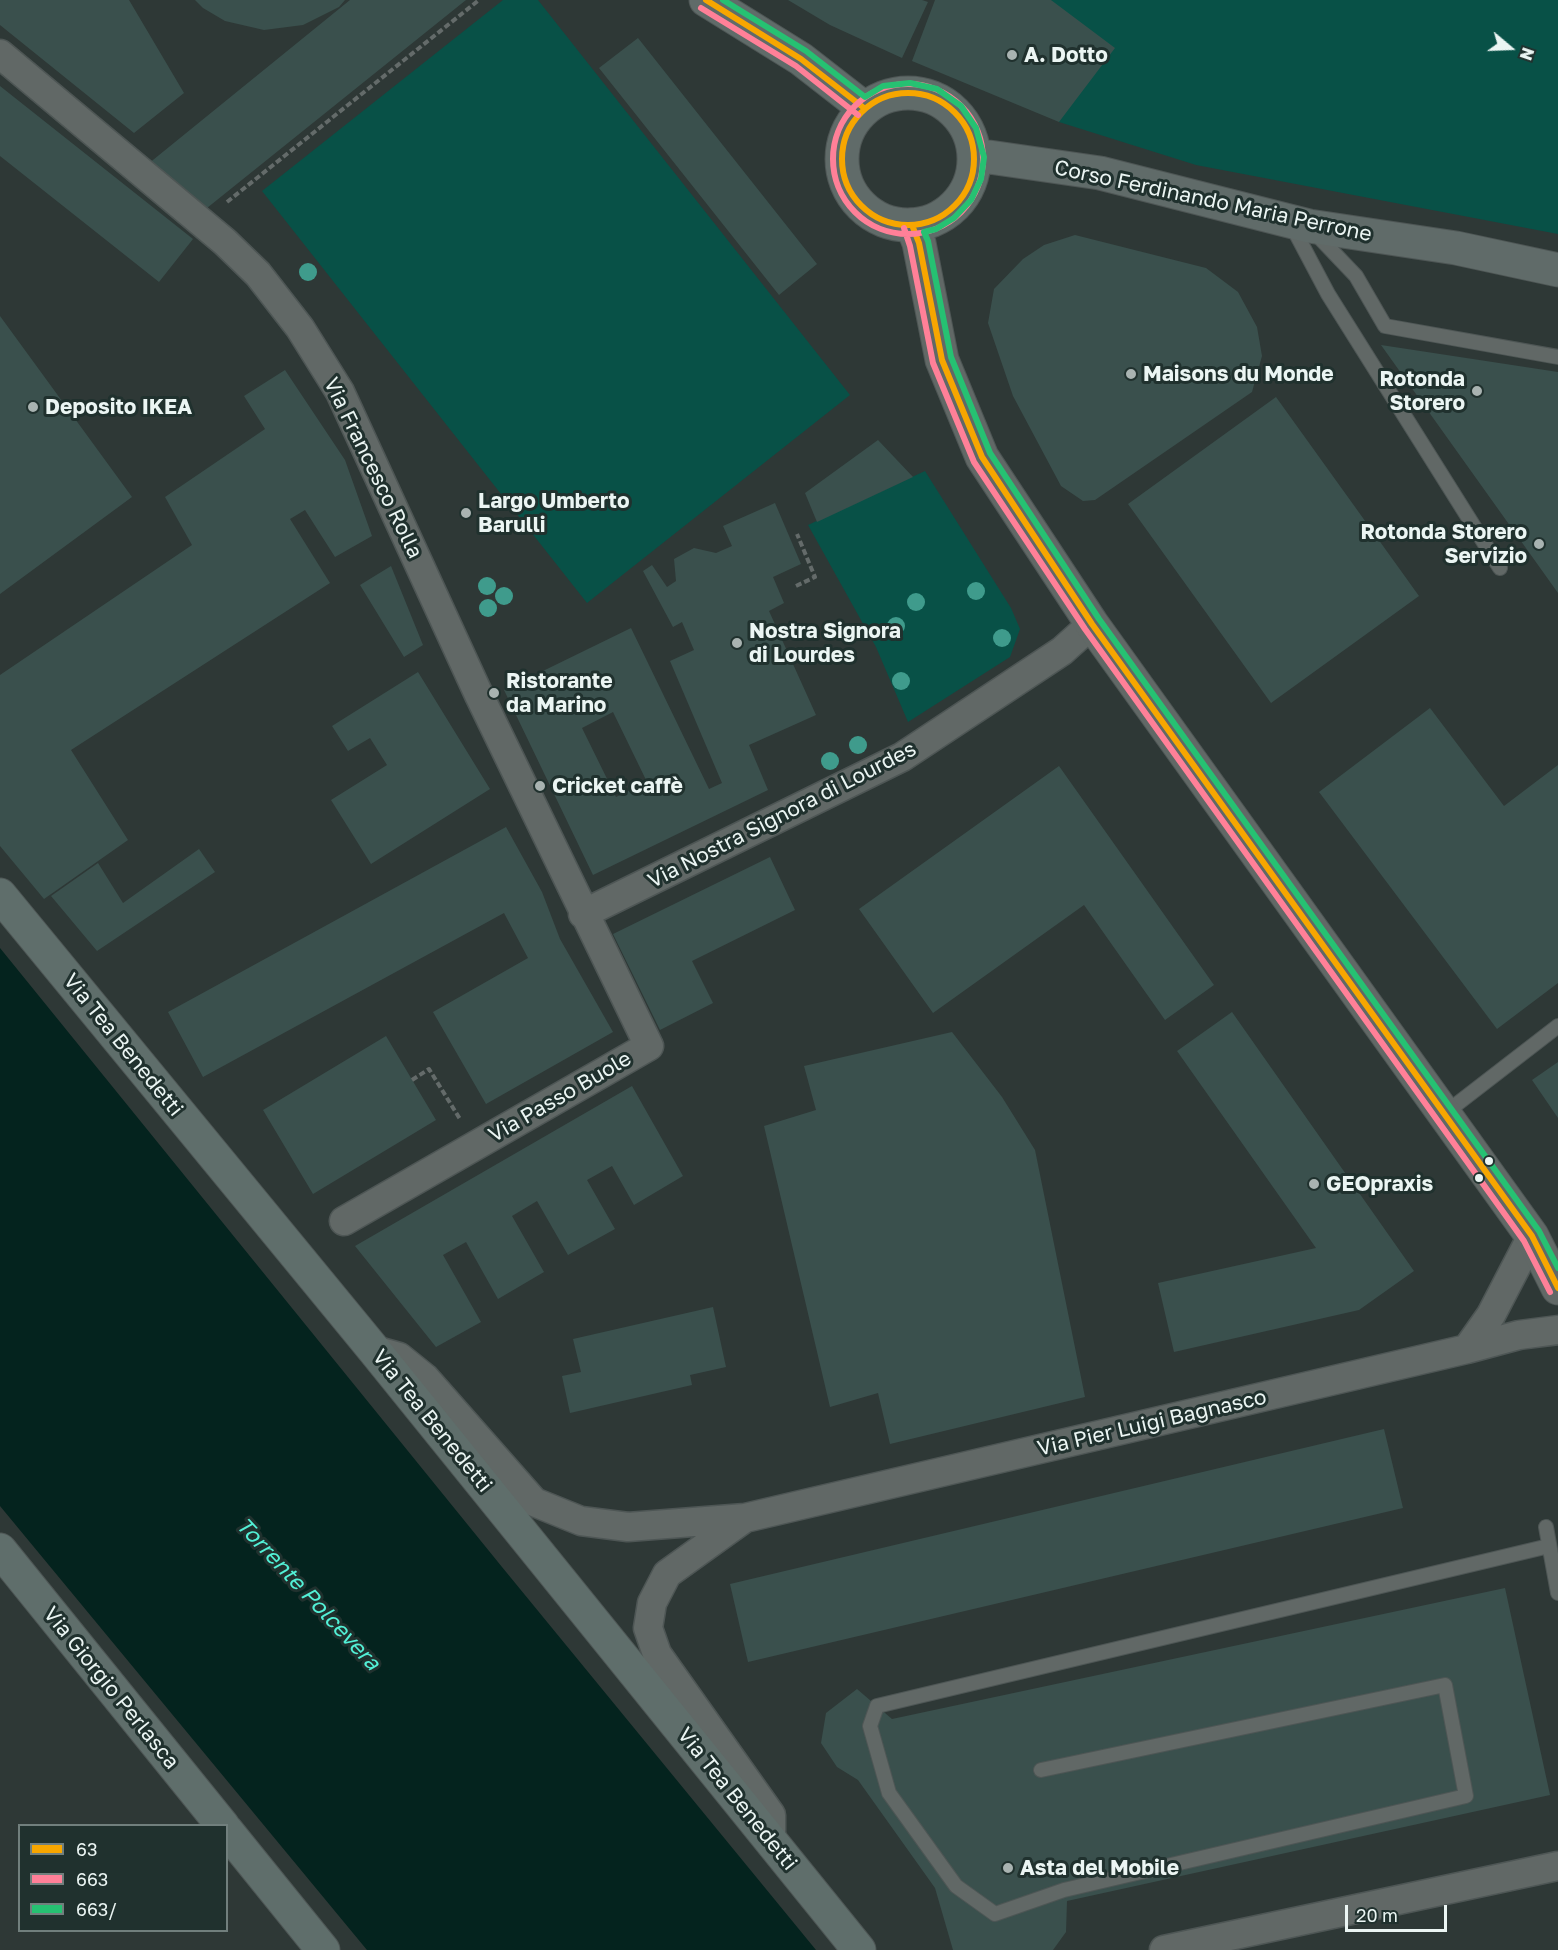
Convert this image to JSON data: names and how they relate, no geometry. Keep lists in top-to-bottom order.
{
  "streets": {
    "main road": ["Corso Ferdinando Maria Perrone", "Via Tea Benedetti", "Via Giorgio Perlasca"],
    "street": [
      "Via Francesco Rolla",
      "Via Nostra Signora di Lourdes",
      "Via Passo Buole",
      "Via Pier Luigi Bagnasco"
    ]
  },
  "crossings": [
    ["Via Francesco Rolla", "Via Nostra Signora di Lourdes"],
    ["Via Francesco Rolla", "Via Passo Buole"],
    ["Via Nostra Signora di Lourdes", "Via Passo Buole"],
    ["Via Tea Benedetti", "Via Pier Luigi Bagnasco"]
  ],
  "water": ["Torrente Polcevera"],
  "places": [
    "A. Dotto",
    "Maisons du Monde",
    "Rotonda Storero",
    "Deposito IKEA",
    "Largo Umberto Barulli",
    "Rotonda Storero Servizio",
    "Nostra Signora di Lourdes",
    "Ristorante da Marino",
    "Cricket caffè",
    "GEOpraxis",
    "Asta del Mobile"
  ],
  "lines": ["transit line 63", "transit line 663/", "transit line 663"],
  "legend": ["63", "663", "663/"],
  "scale_bar": "20 m",
  "north": "right"
}
